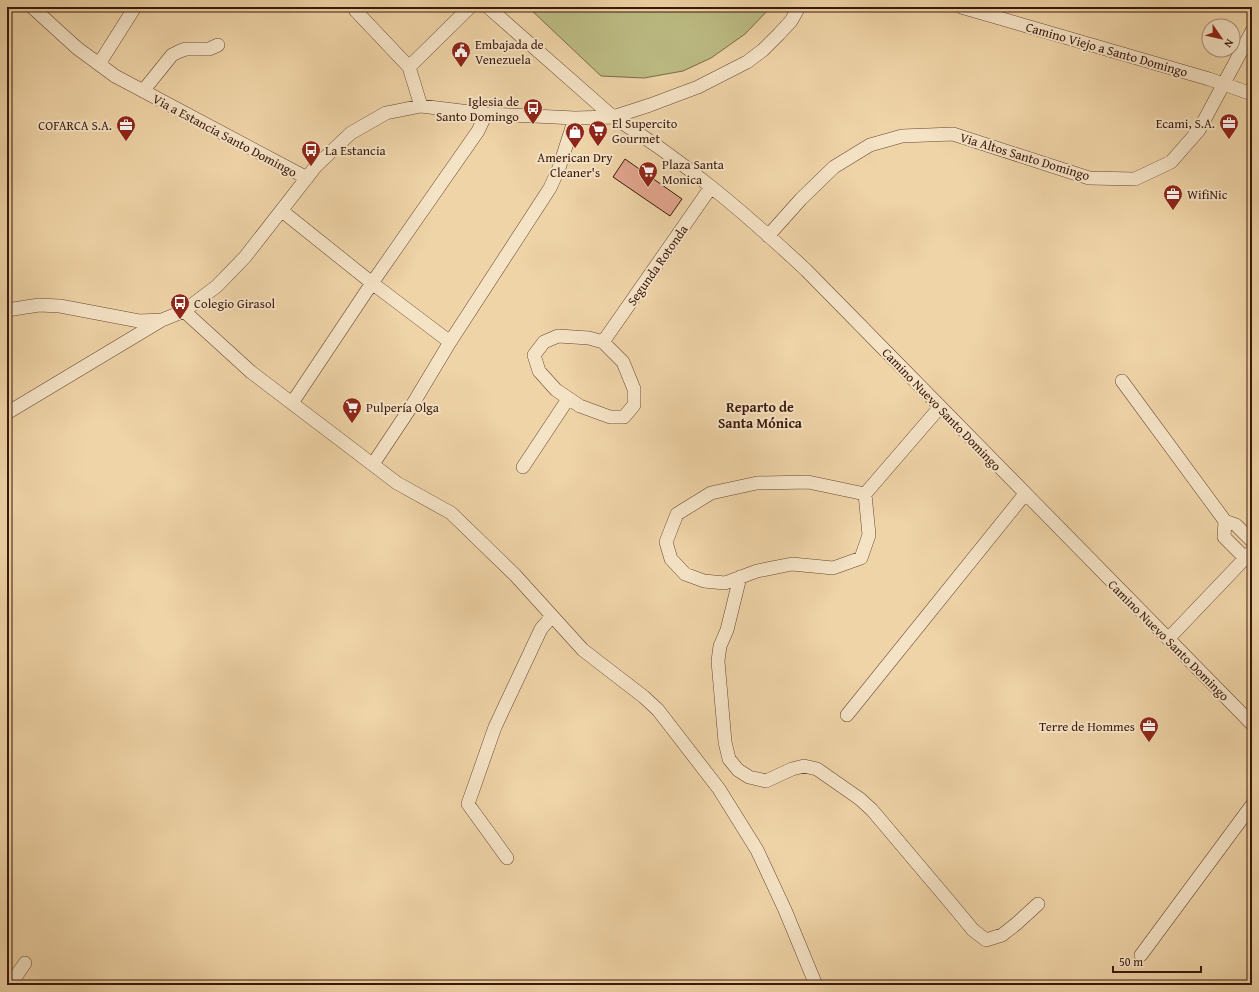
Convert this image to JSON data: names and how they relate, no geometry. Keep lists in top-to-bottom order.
{
  "streets": {
    "street": [
      "Camino Viejo a Santo Domingo",
      "Via a Estancia Santo Domingo",
      "Via Altos Santo Domingo",
      "Segunda Rotonda",
      "Camino Nuevo Santo Domingo"
    ]
  },
  "crossings": [
    ["Camino Viejo a Santo Domingo", "Via Altos Santo Domingo"],
    ["Via a Estancia Santo Domingo", "Camino Nuevo Santo Domingo"],
    ["Via Altos Santo Domingo", "Camino Nuevo Santo Domingo"],
    ["Segunda Rotonda", "Camino Nuevo Santo Domingo"]
  ],
  "districts": ["Reparto de Santa Mónica"],
  "places": {
    "public building": ["Embajada de Venezuela"],
    "bus stop": ["Iglesia de Santo Domingo", "La Estancia", "Colegio Girasol"],
    "office": [
      "Ecami, S.A.",
      "COFARCA S.A.",
      "WifiNic",
      "Terre de Hommes"
    ],
    "supermarket": ["El Supercito Gourmet", "Plaza Santa Monica", "Pulpería Olga"],
    "shop": ["American Dry Cleaner's"]
  },
  "scale_bar": "50 m",
  "north": "bottom right"
}
